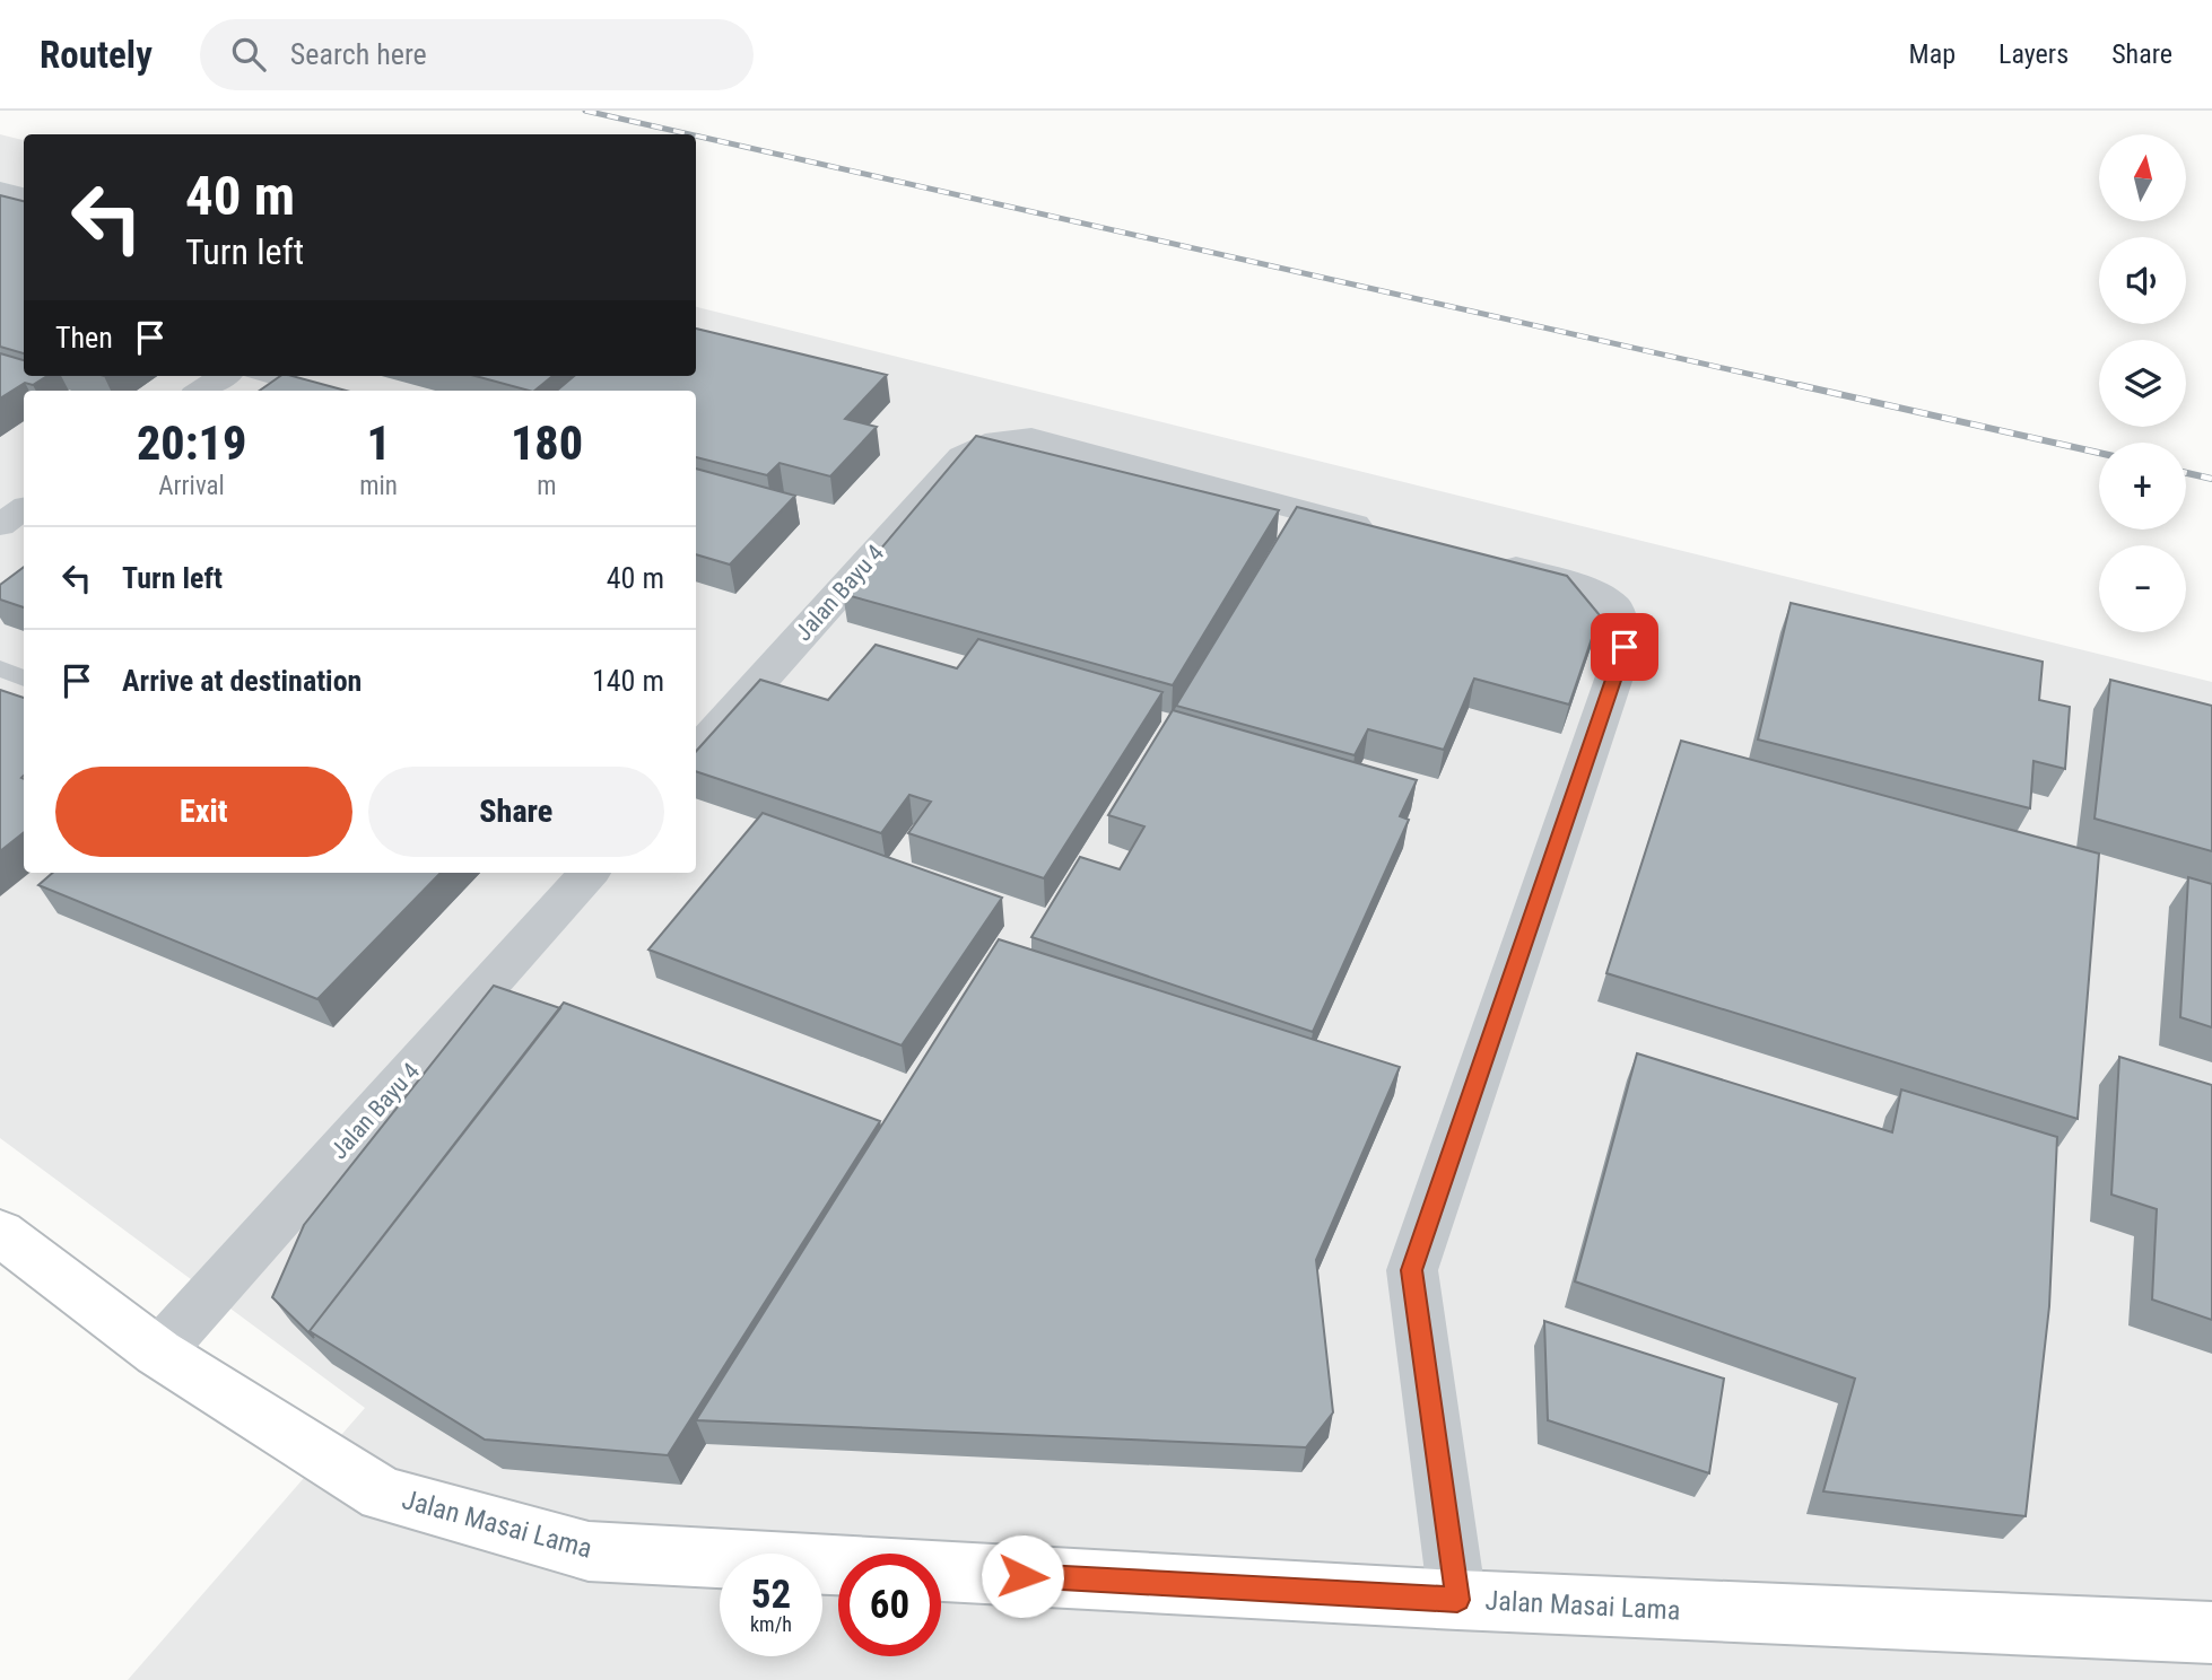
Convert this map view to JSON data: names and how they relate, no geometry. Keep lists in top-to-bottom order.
{
  "streets": {
    "main road": ["Jalan Masai Lama"],
    "street": ["Jalan Bayu 4"]
  },
  "crossings": [
    ["Jalan Bayu 4", "Jalan Masai Lama"]
  ],
  "north": "top",
  "page": {
    "header": "Routely",
    "search": "Search here",
    "nav": ["Map", "Layers", "Share"],
    "map_buttons": ["+", "−"],
    "turn": ["40 m", "Turn left"],
    "then": "Then",
    "eta": [
      "20:19",
      "Arrival",
      "1",
      "min",
      "180",
      "m"
    ],
    "list": [
      {
        "name": "Turn left",
        "value": "40 m"
      },
      {
        "name": "Arrive at destination",
        "value": "140 m"
      }
    ],
    "buttons": ["Exit", "Share"],
    "speed": "52 km/h",
    "limit": "60"
  }
}
